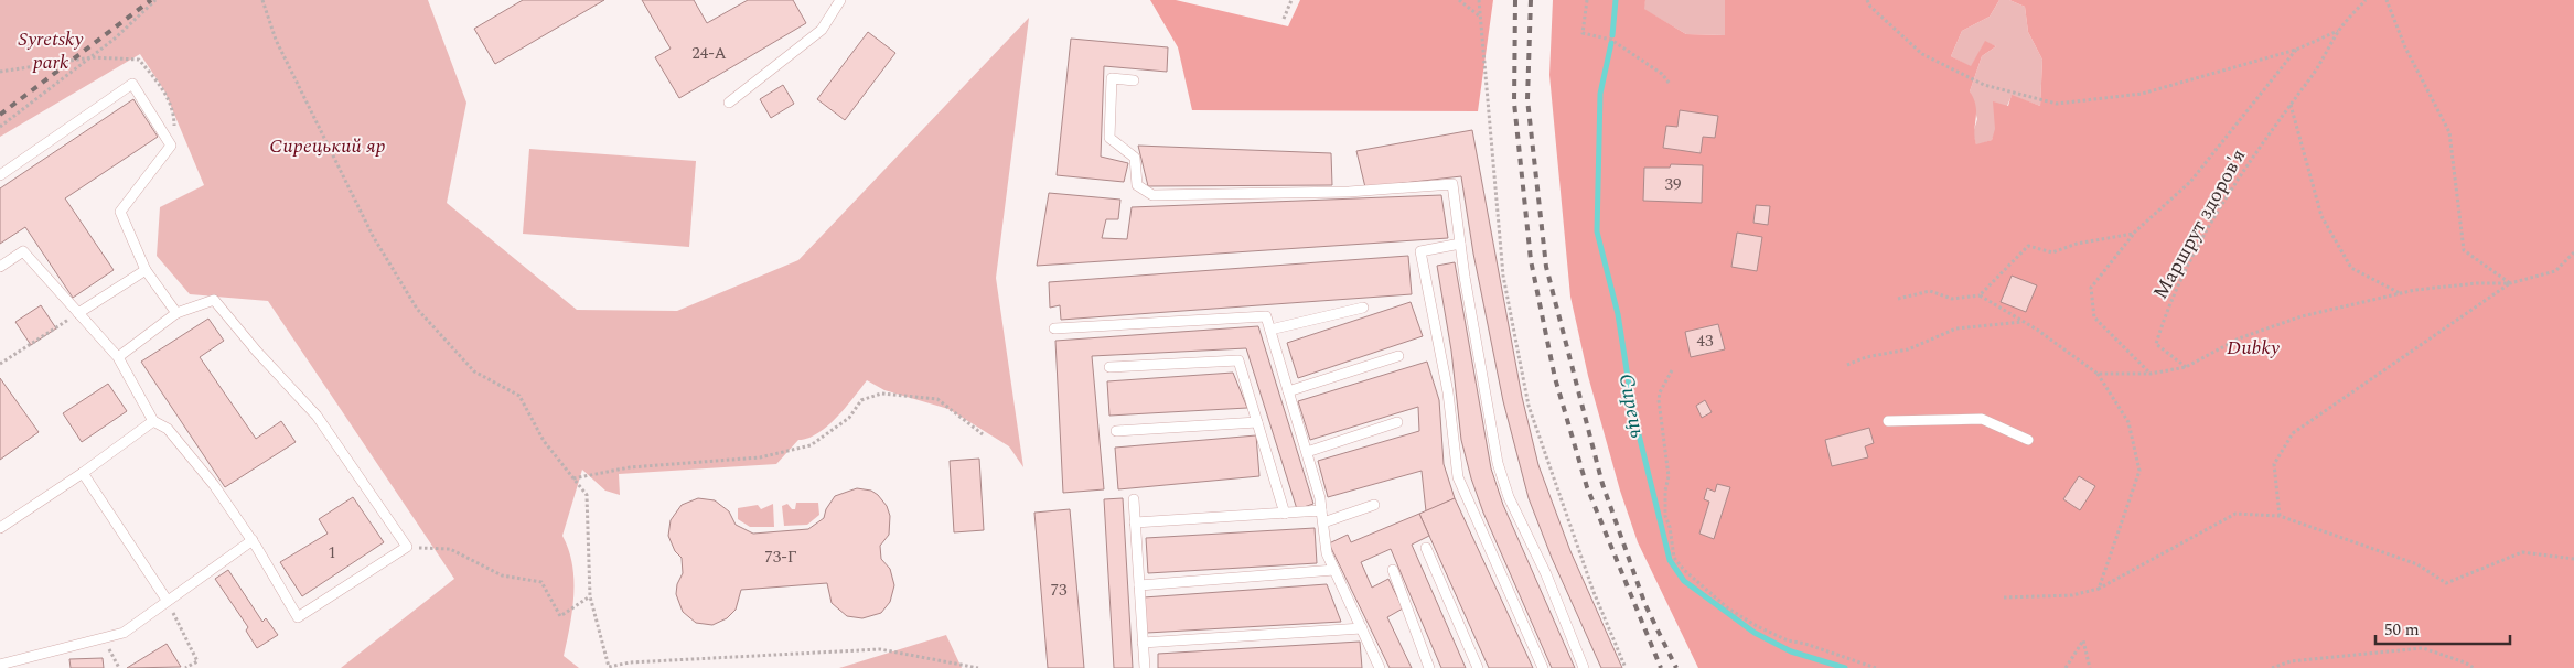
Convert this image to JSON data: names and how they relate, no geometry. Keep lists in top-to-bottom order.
{
  "streets": {
    "path": ["Маршрут здоров'я"]
  },
  "water": ["Сирець"],
  "parks": ["Syretsky park", "Сирецький яр", "Dubky"],
  "house_numbers": [
    "24-А",
    "39",
    "43",
    "1",
    "73-Г",
    "73"
  ],
  "scale_bar": "50 m"
}
